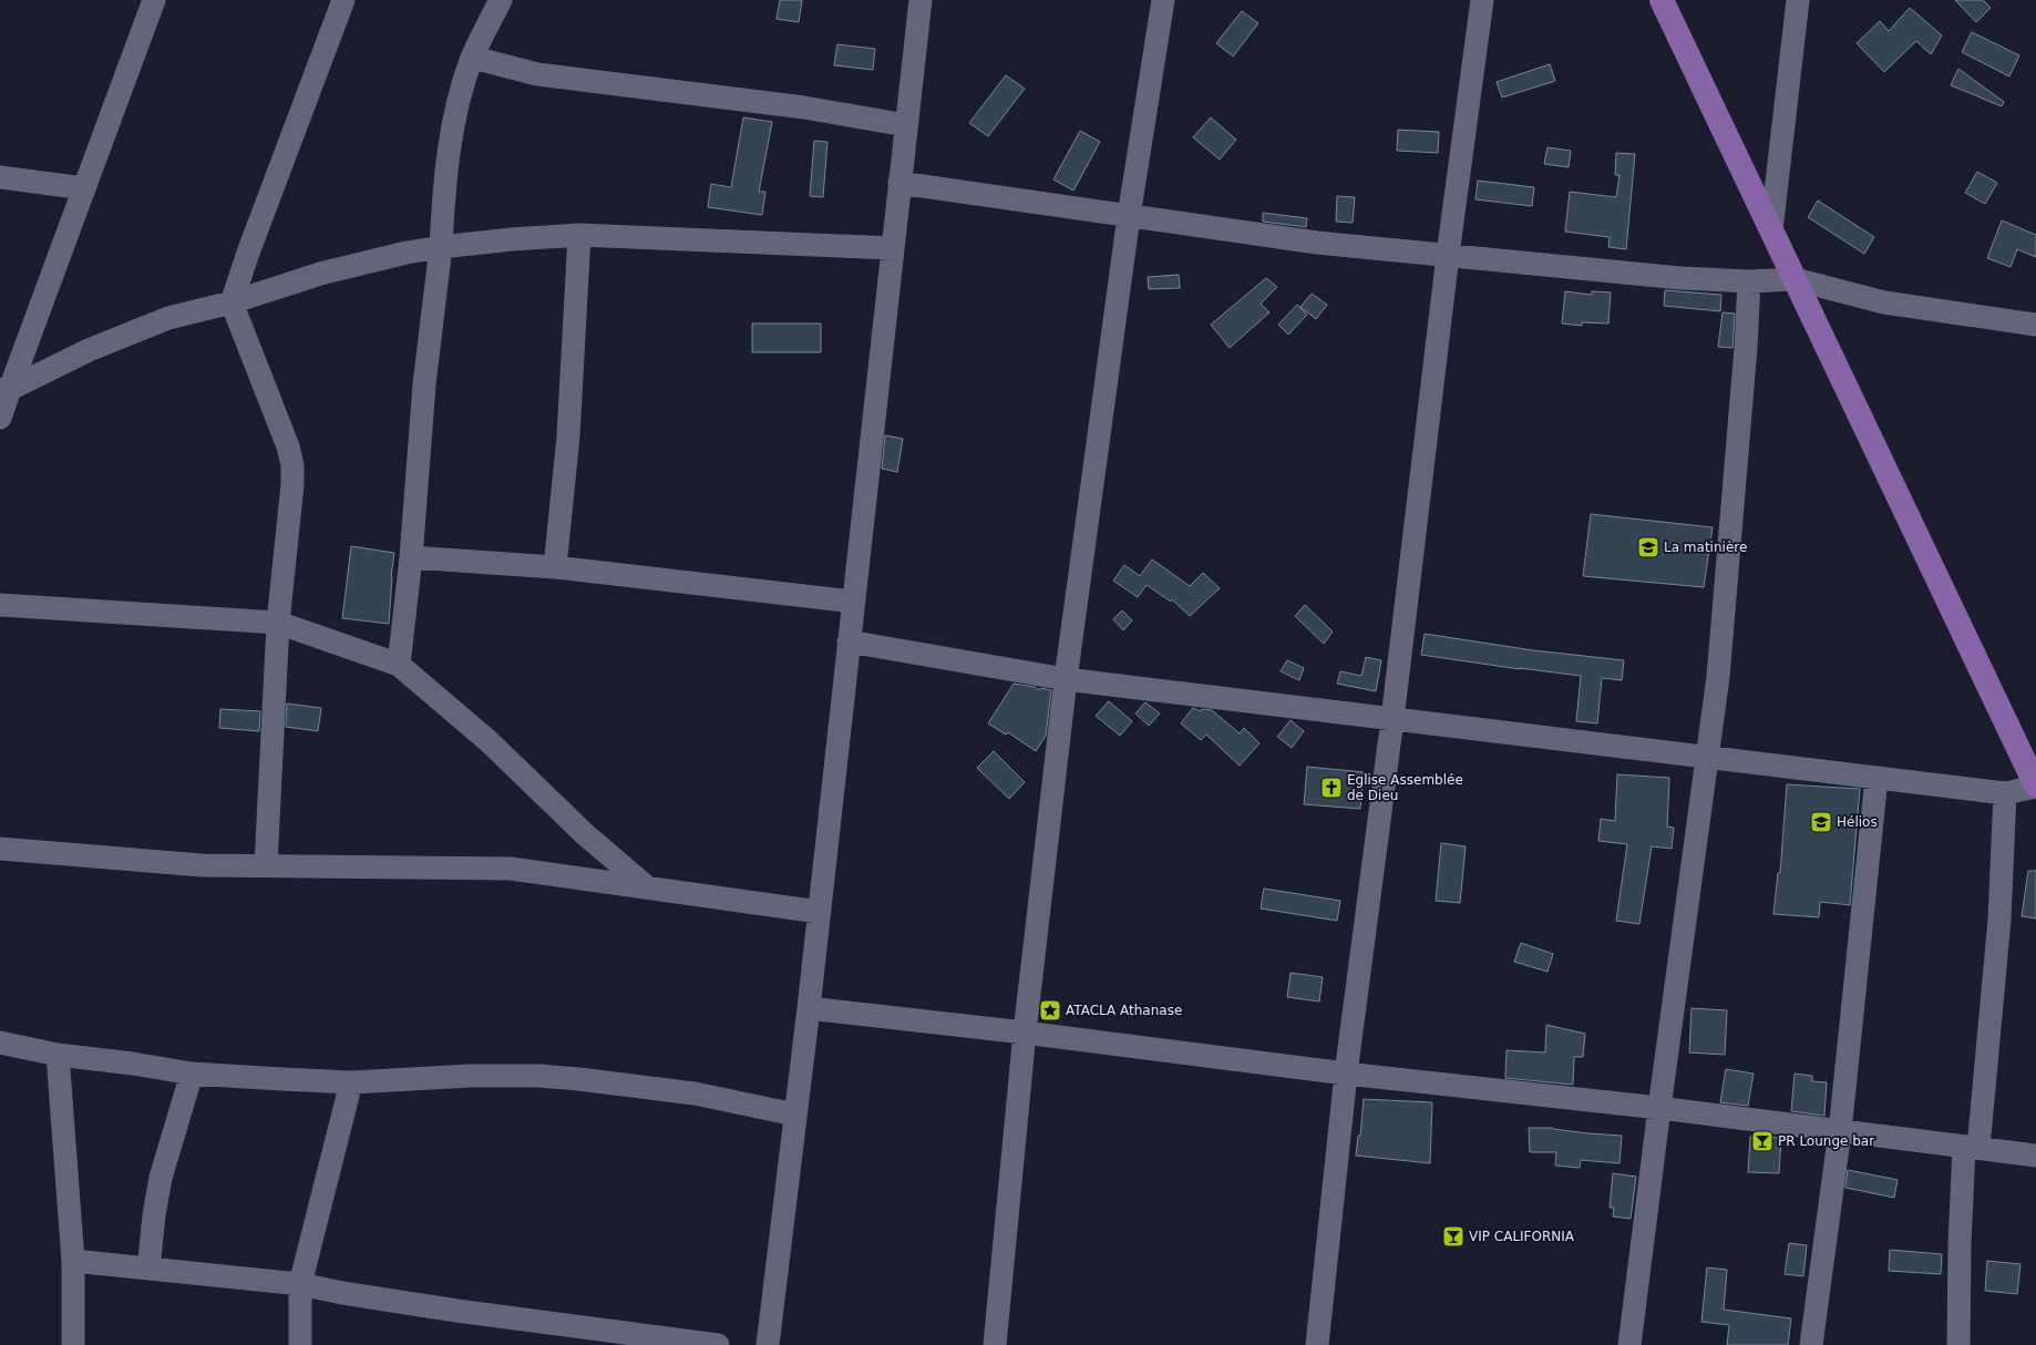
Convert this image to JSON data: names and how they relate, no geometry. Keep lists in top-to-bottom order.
{
  "places": {
    "school or university": ["La matinière", "Hélios"],
    "church": ["Eglise Assemblée de Dieu"],
    "place": ["ATACLA Athanase"],
    "bar": ["PR Lounge bar", "VIP CALIFORNIA"]
  }
}
